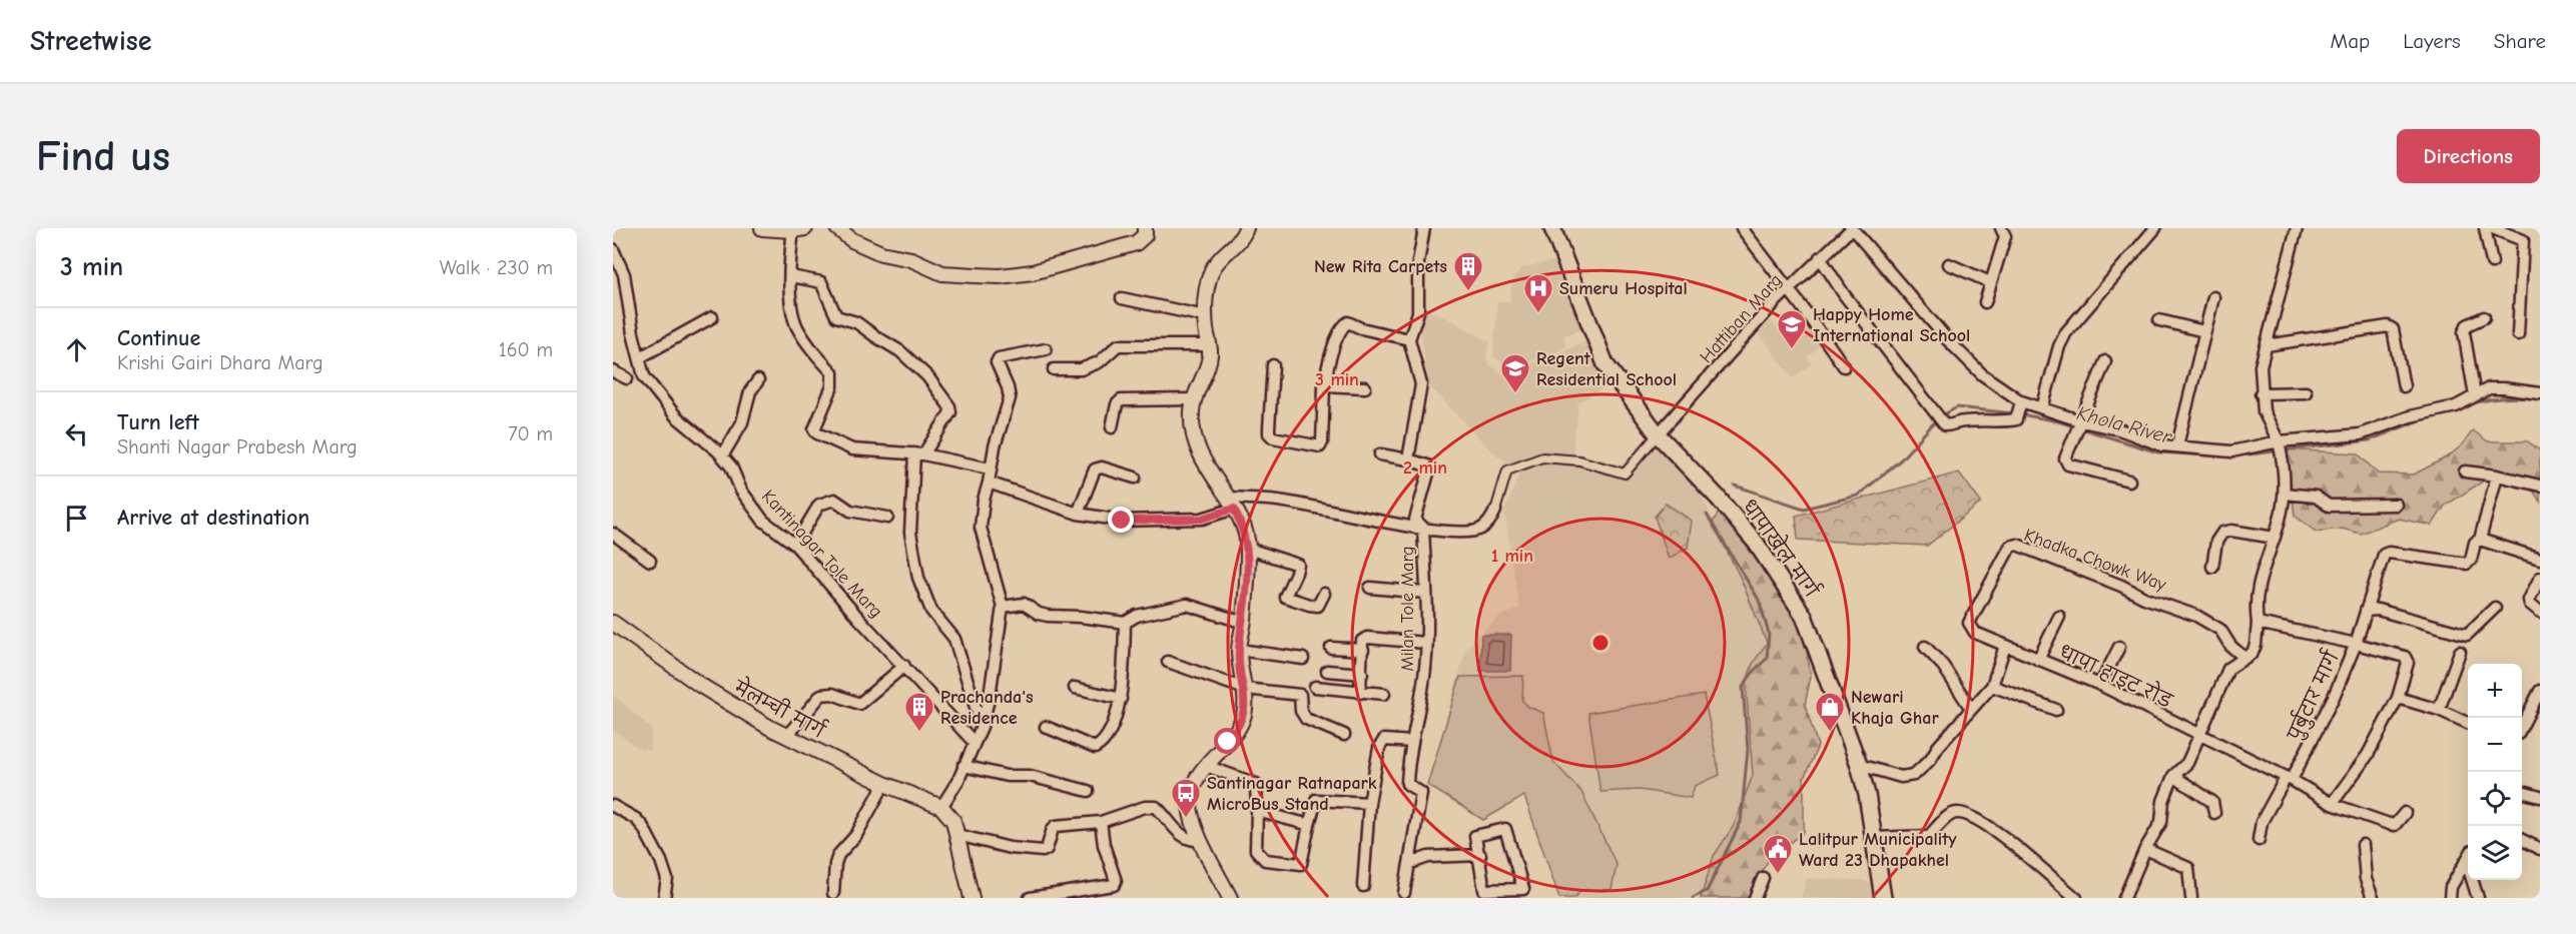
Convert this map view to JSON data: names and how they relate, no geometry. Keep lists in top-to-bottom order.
{
  "streets": {
    "main road": ["धापाखेल मार्ग", "मेलम्ची मार्ग"],
    "street": [
      "Hattiban Marg",
      "Kantinagar Tole Marg",
      "Khadka Chowk Way",
      "Milan Tole Marg",
      "धापा हाइट रोड",
      "पुर्बुटार मार्ग"
    ]
  },
  "crossings": [
    ["Hattiban Marg", "धापाखेल मार्ग"],
    ["Khadka Chowk Way", "धापा हाइट रोड"],
    ["धापा हाइट रोड", "पुर्बुटार मार्ग"]
  ],
  "water": ["Khola River"],
  "places": {
    "building": ["New Rita Carpets", "Prachanda's Residence"],
    "hospital": ["Sumeru Hospital"],
    "school or university": ["Happy Home International School", "Regent Residential School"],
    "shop": ["Newari Khaja Ghar"],
    "bus stop": ["Santinagar Ratnapark MicroBus Stand"],
    "public building": ["Lalitpur Municipality Ward 23 Dhapakhel"]
  },
  "page": {
    "header": "Streetwise",
    "nav": ["Map", "Layers", "Share"],
    "buttons": "Directions",
    "title": "Find us",
    "heading": ["3 min", "Walk · 230 m"],
    "list": [
      ["Continue", "Krishi Gairi Dhara Marg", "160 m"],
      ["Turn left", "Shanti Nagar Prabesh Marg", "70 m"],
      "Arrive at destination"
    ],
    "map_buttons": ["+", "−"]
  },
  "rings": ["3 min", "2 min", "1 min"]
}
